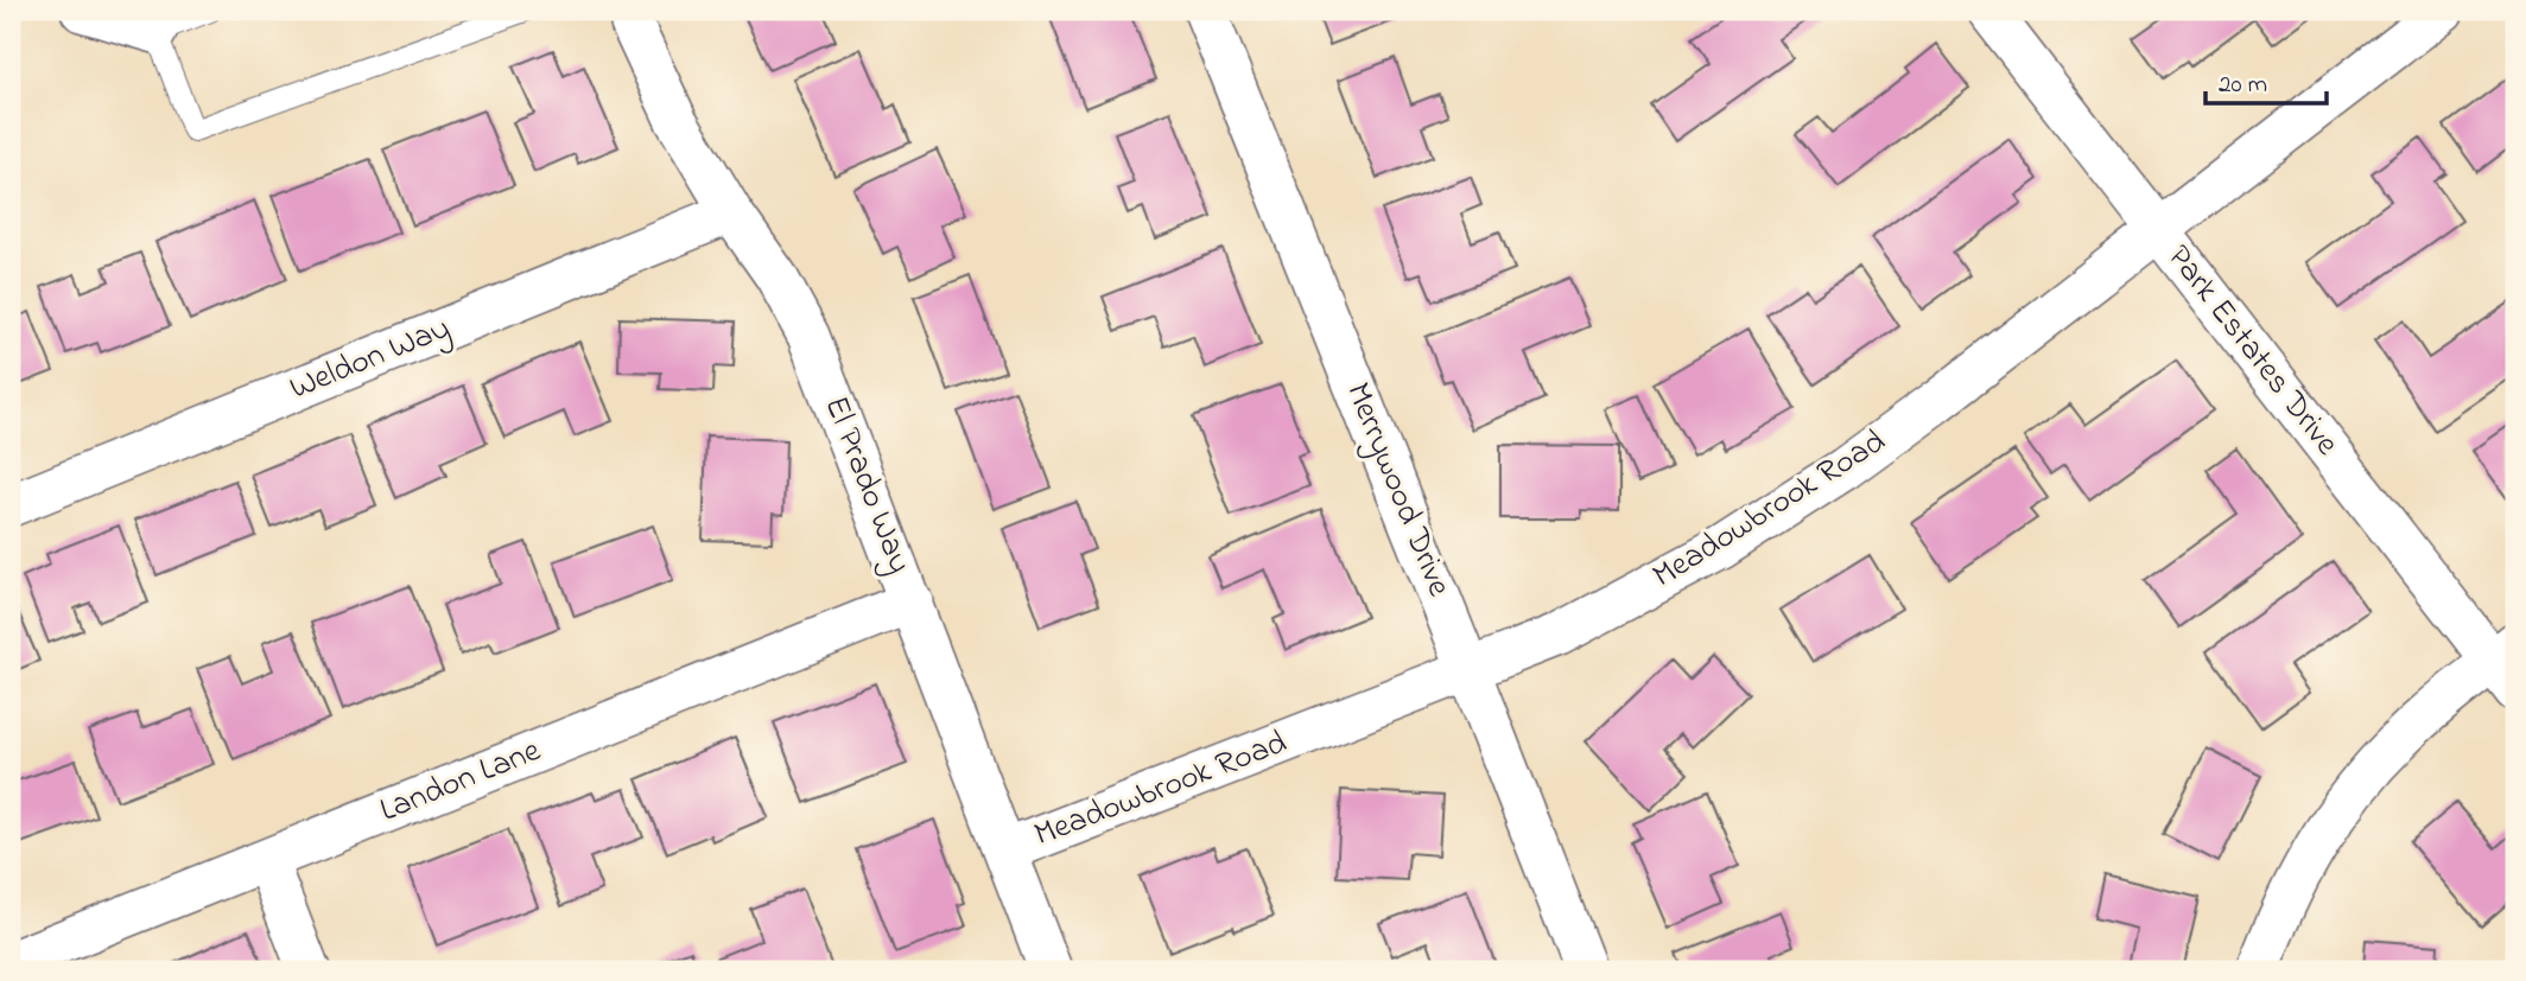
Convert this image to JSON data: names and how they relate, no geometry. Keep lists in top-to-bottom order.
{
  "streets": {
    "street": [
      "Park Estates Drive",
      "Weldon Way",
      "El Prado Way",
      "Merrywood Drive",
      "Meadowbrook Road",
      "Landon Lane"
    ]
  },
  "crossings": [
    ["Park Estates Drive", "Meadowbrook Road"],
    ["Weldon Way", "El Prado Way"],
    ["El Prado Way", "Meadowbrook Road"],
    ["El Prado Way", "Landon Lane"],
    ["Merrywood Drive", "Meadowbrook Road"]
  ],
  "scale_bar": "20 m"
}
